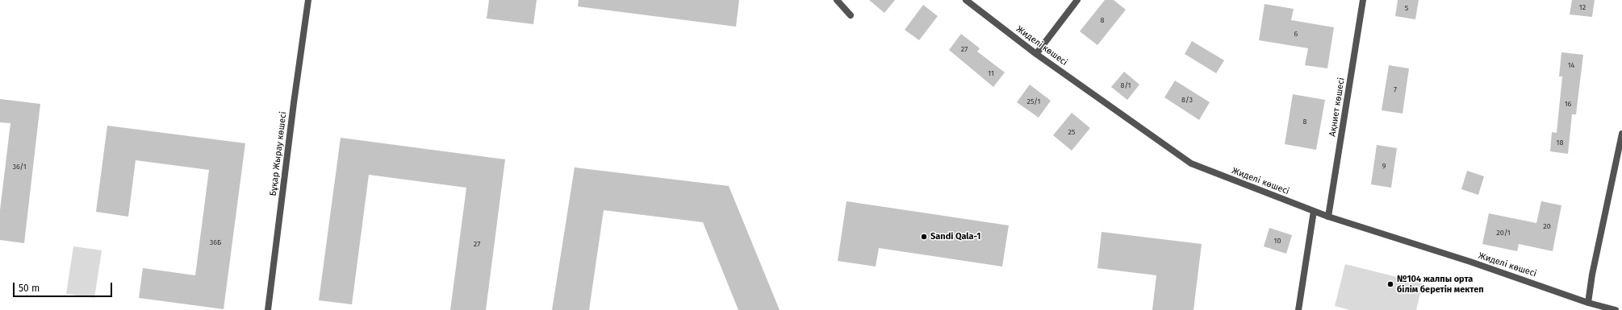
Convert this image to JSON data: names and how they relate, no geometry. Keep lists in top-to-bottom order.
{
  "streets": {
    "street": ["Жиделі көшесі", "Ақниет көшесі", "Бұқар Жырау көшесі"]
  },
  "crossings": [
    ["Жиделі көшесі", "Ақниет көшесі"]
  ],
  "places": ["Sandi Qala-1", "№104 жалпы орта білім беретін мектеп"],
  "house_numbers": [
    "12",
    "5",
    "8",
    "6",
    "27",
    "14",
    "11",
    "8/1",
    "7",
    "8/3",
    "25/1",
    "16",
    "8",
    "25",
    "18",
    "9",
    "36/1",
    "20",
    "20/1",
    "10",
    "36Б",
    "27"
  ],
  "scale_bar": "50 m"
}
